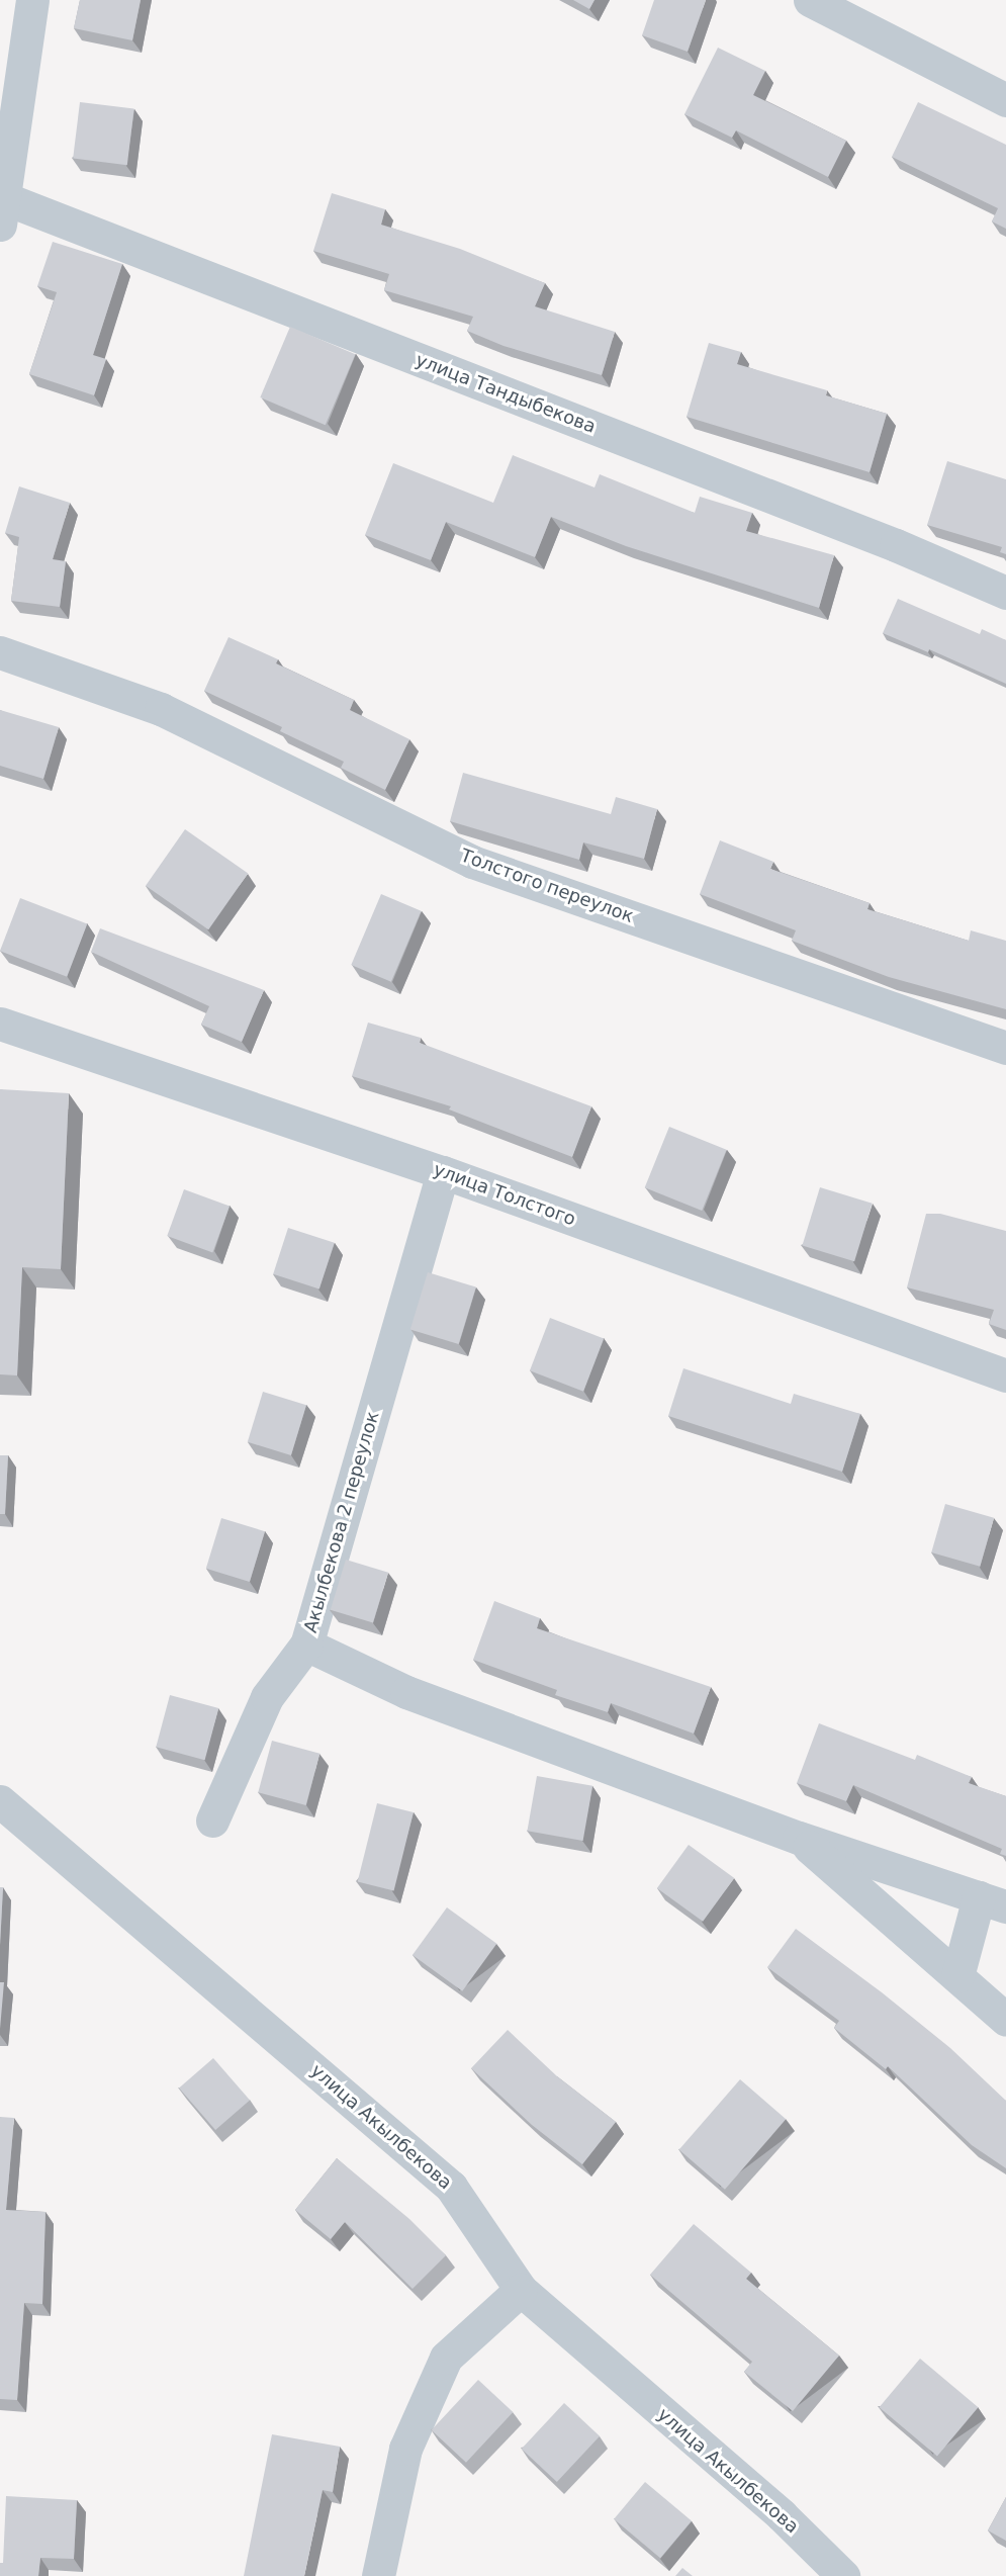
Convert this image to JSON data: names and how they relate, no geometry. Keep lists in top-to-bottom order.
{
  "streets": {
    "street": [
      "улица Тандыбекова",
      "Толстого переулок",
      "улица Толстого",
      "Акылбекова 2 переулок",
      "улица Акылбекова"
    ]
  },
  "crossings": [
    ["улица Толстого", "Акылбекова 2 переулок"]
  ]
}
